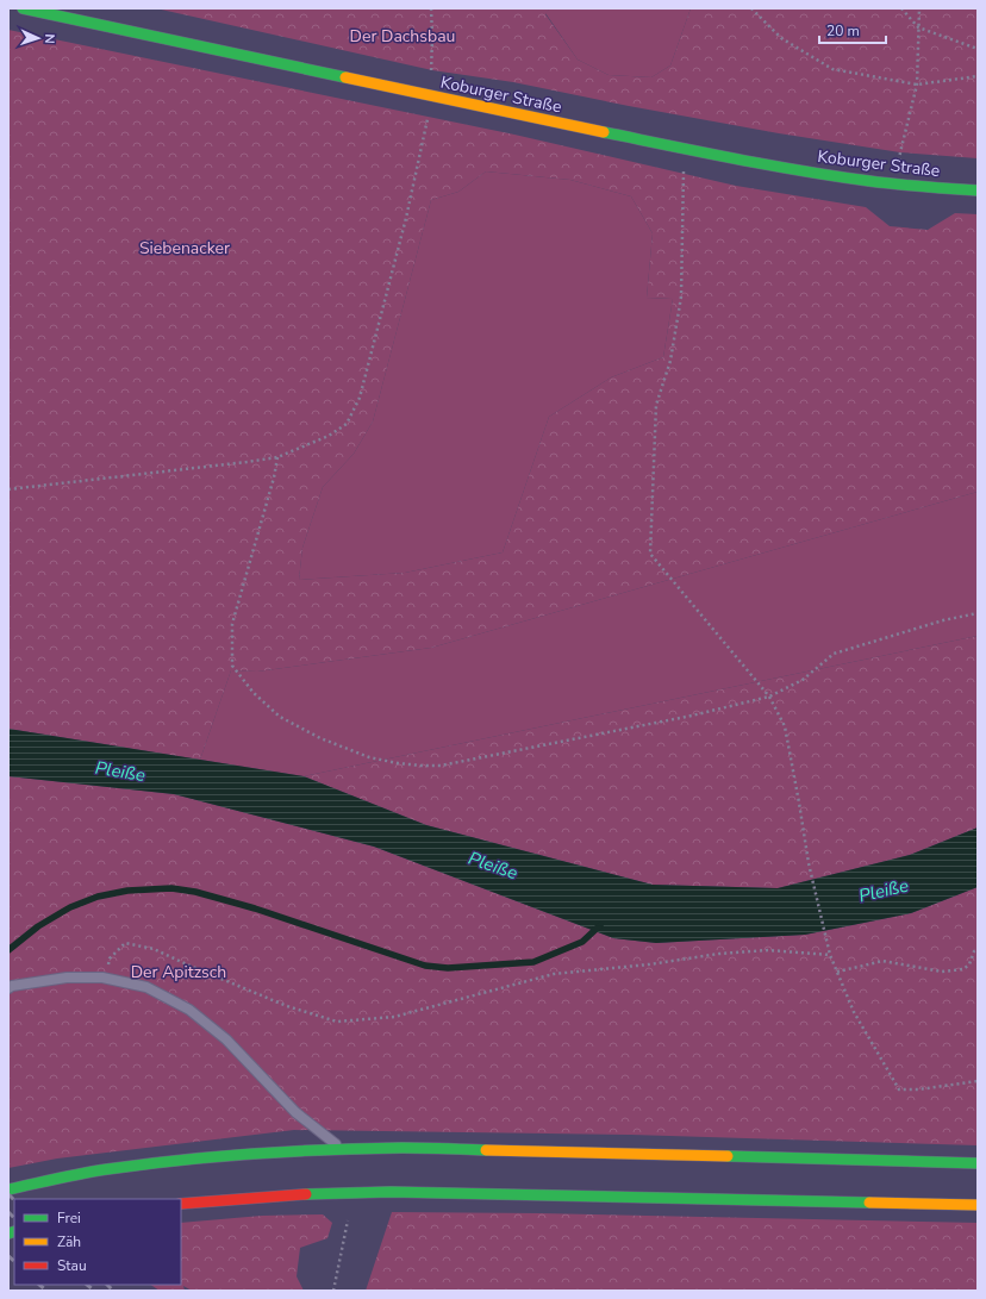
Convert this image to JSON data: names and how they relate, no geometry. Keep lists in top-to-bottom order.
{
  "streets": {
    "main road": ["Koburger Straße"]
  },
  "water": ["Pleiße"],
  "parks": ["Der Dachsbau", "Siebenacker", "Der Apitzsch"],
  "legend": ["Frei", "Zäh", "Stau"],
  "scale_bar": "20 m",
  "north": "right"
}
